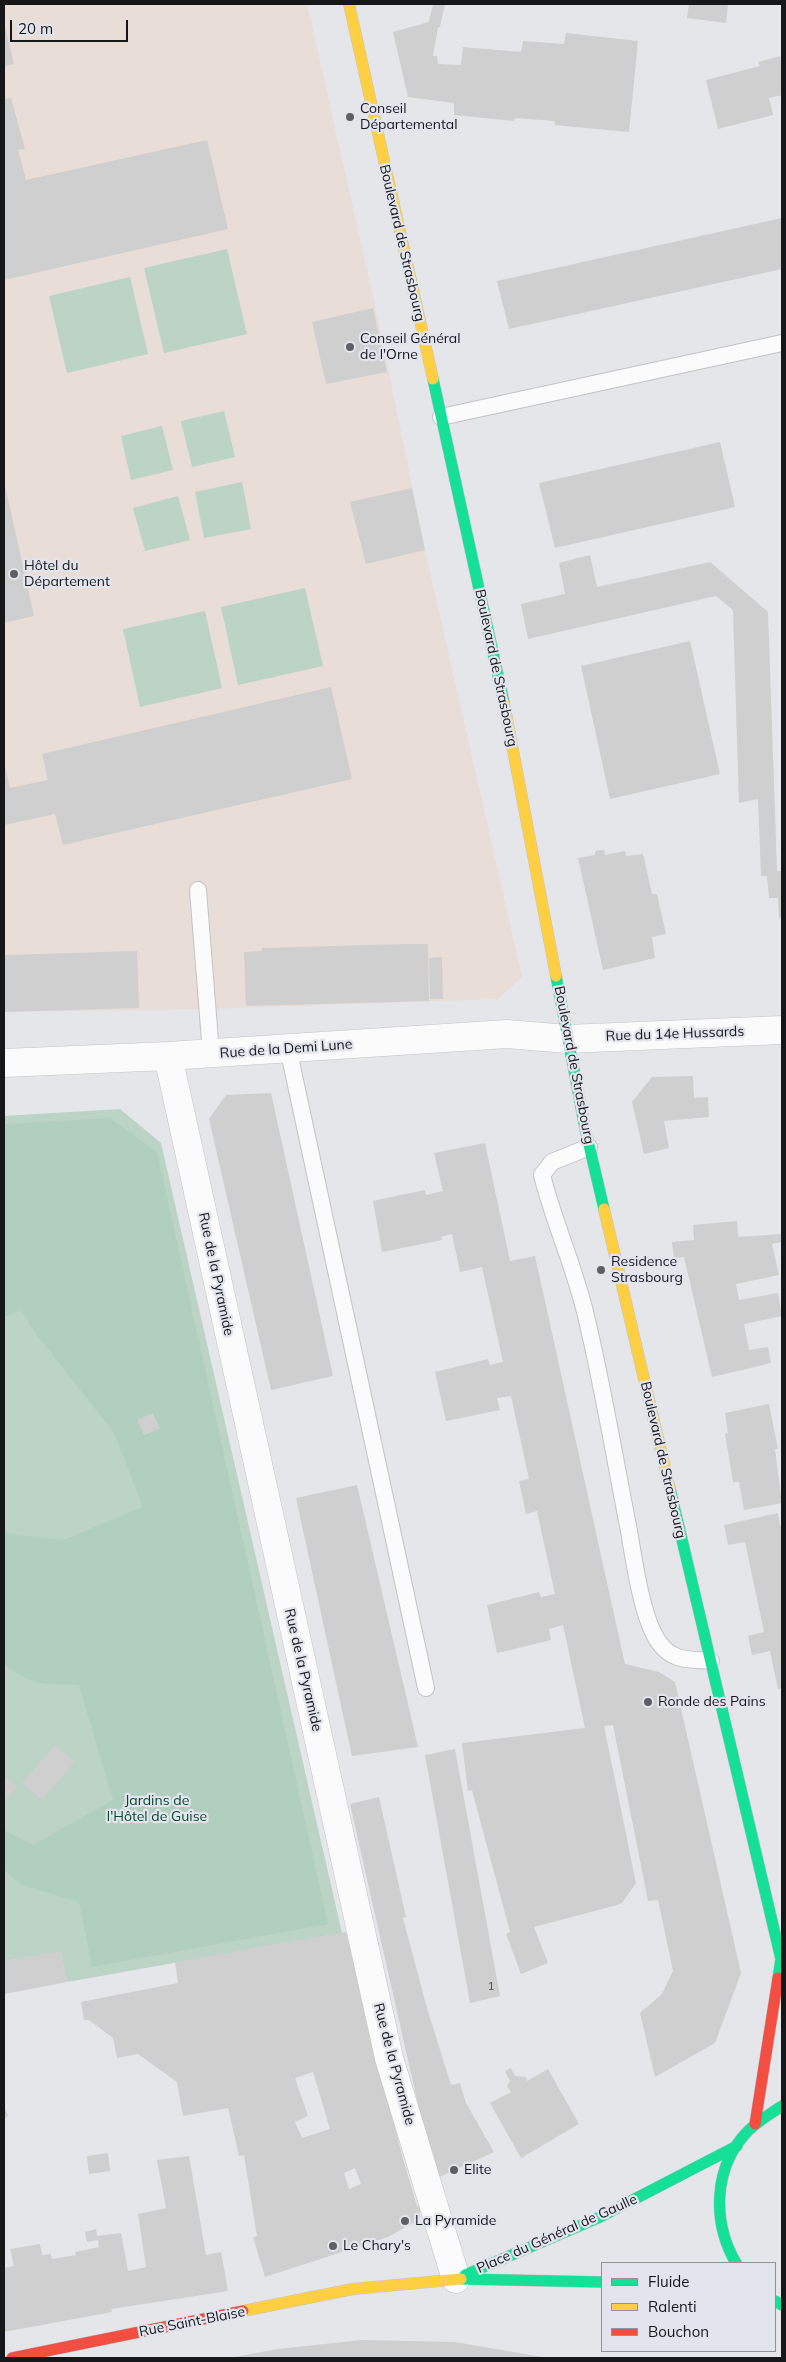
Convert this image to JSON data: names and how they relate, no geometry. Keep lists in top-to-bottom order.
{
  "streets": {
    "main road": ["Boulevard de Strasbourg", "Place du Général de Gaulle", "Rue Saint-Blaise"],
    "street": ["Rue du 14e Hussards", "Rue de la Demi Lune", "Rue de la Pyramide"]
  },
  "crossings": [
    ["Boulevard de Strasbourg", "Rue du 14e Hussards"],
    ["Boulevard de Strasbourg", "Rue de la Demi Lune"],
    ["Boulevard de Strasbourg", "Place du Général de Gaulle"],
    ["Rue du 14e Hussards", "Rue de la Demi Lune"],
    ["Rue de la Demi Lune", "Rue de la Pyramide"],
    ["Rue de la Pyramide", "Place du Général de Gaulle"],
    ["Place du Général de Gaulle", "Rue Saint-Blaise"]
  ],
  "parks": ["Jardins de l'Hôtel de Guise"],
  "places": [
    "Conseil Départemental",
    "Conseil Général de l'Orne",
    "Hôtel du Département",
    "Residence Strasbourg",
    "Ronde des Pains",
    "Elite",
    "La Pyramide",
    "Le Chary's"
  ],
  "house_numbers": ["1"],
  "legend": ["Fluide", "Ralenti", "Bouchon"],
  "scale_bar": "20 m"
}
